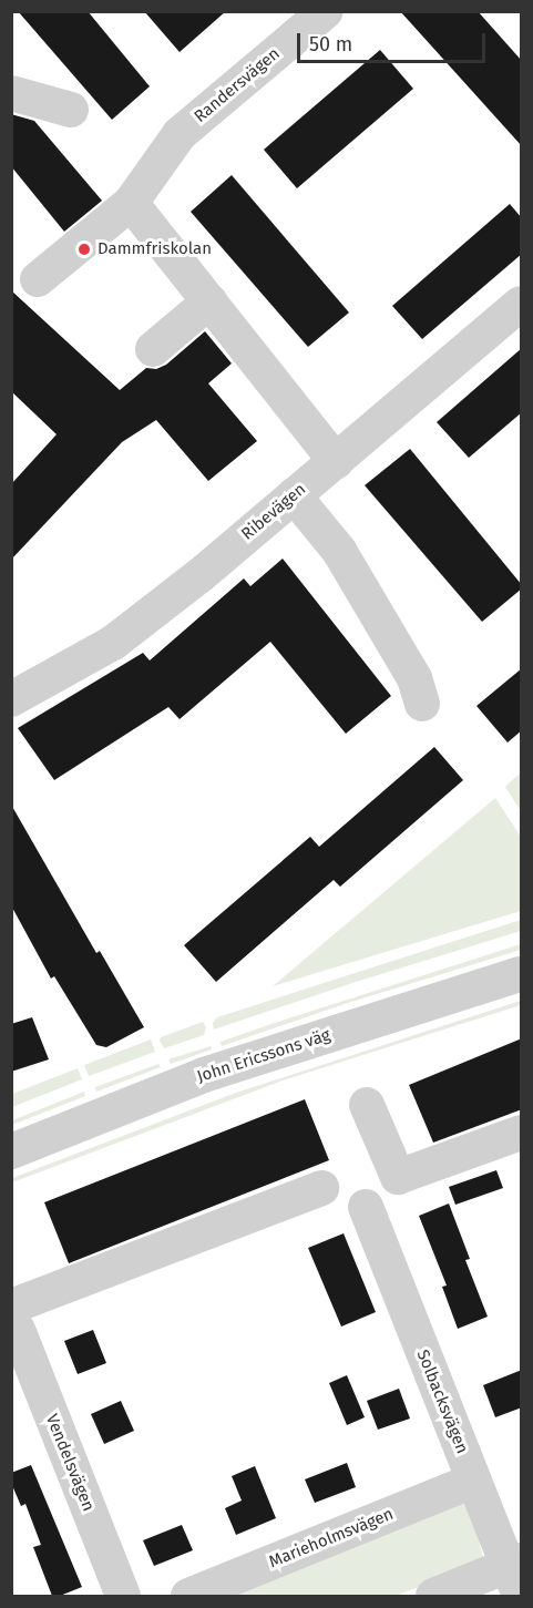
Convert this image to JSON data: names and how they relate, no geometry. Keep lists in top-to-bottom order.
{
  "streets": {
    "street": [
      "Randersvägen",
      "Ribevägen",
      "John Ericssons väg",
      "Solbacksvägen",
      "Vendelsvägen",
      "Marieholmsvägen"
    ]
  },
  "crossings": [
    ["Solbacksvägen", "Marieholmsvägen"]
  ],
  "places": ["Dammfriskolan"],
  "scale_bar": "50 m"
}
